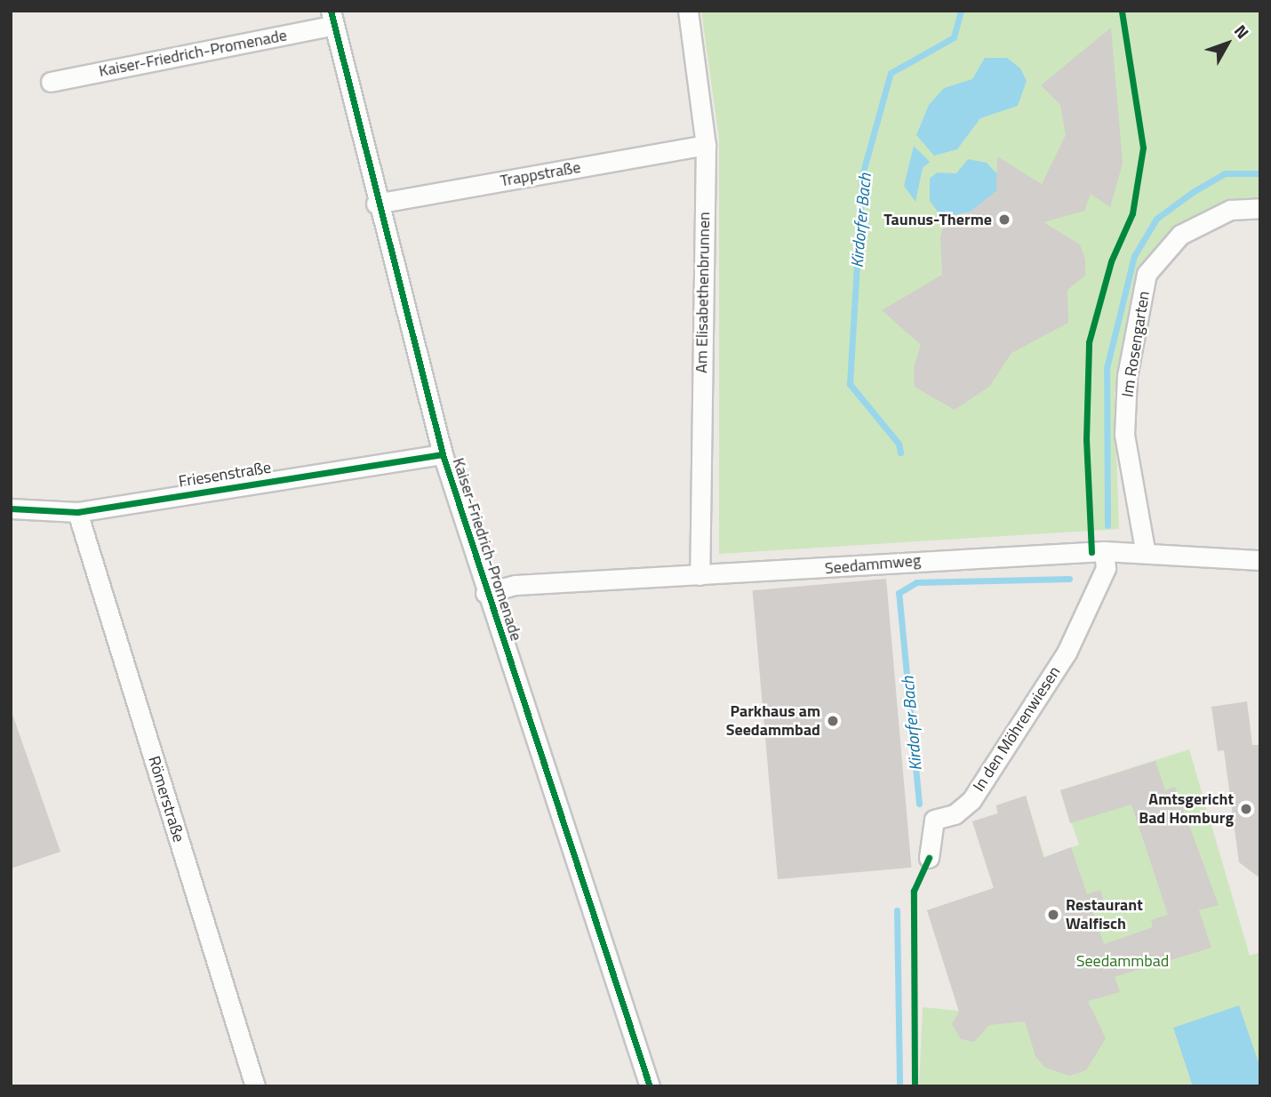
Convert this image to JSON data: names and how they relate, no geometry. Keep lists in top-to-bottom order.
{
  "streets": {
    "street": [
      "Kaiser-Friedrich-Promenade",
      "Trappstraße",
      "Am Elisabethenbrunnen",
      "Im Rosengarten",
      "Friesenstraße",
      "Seedammweg",
      "In den Möhrenwiesen",
      "Römerstraße"
    ]
  },
  "crossings": [
    ["Kaiser-Friedrich-Promenade", "Trappstraße"],
    ["Kaiser-Friedrich-Promenade", "Friesenstraße"],
    ["Kaiser-Friedrich-Promenade", "Seedammweg"],
    ["Trappstraße", "Am Elisabethenbrunnen"],
    ["Am Elisabethenbrunnen", "Seedammweg"],
    ["Im Rosengarten", "Seedammweg"],
    ["Friesenstraße", "Römerstraße"],
    ["Seedammweg", "In den Möhrenwiesen"]
  ],
  "water": ["Kirdorfer Bach"],
  "parks": ["Seedammbad"],
  "places": [
    "Taunus-Therme",
    "Parkhaus am Seedammbad",
    "Amtsgericht Bad Homburg",
    "Restaurant Walfisch"
  ],
  "north": "top right"
}
